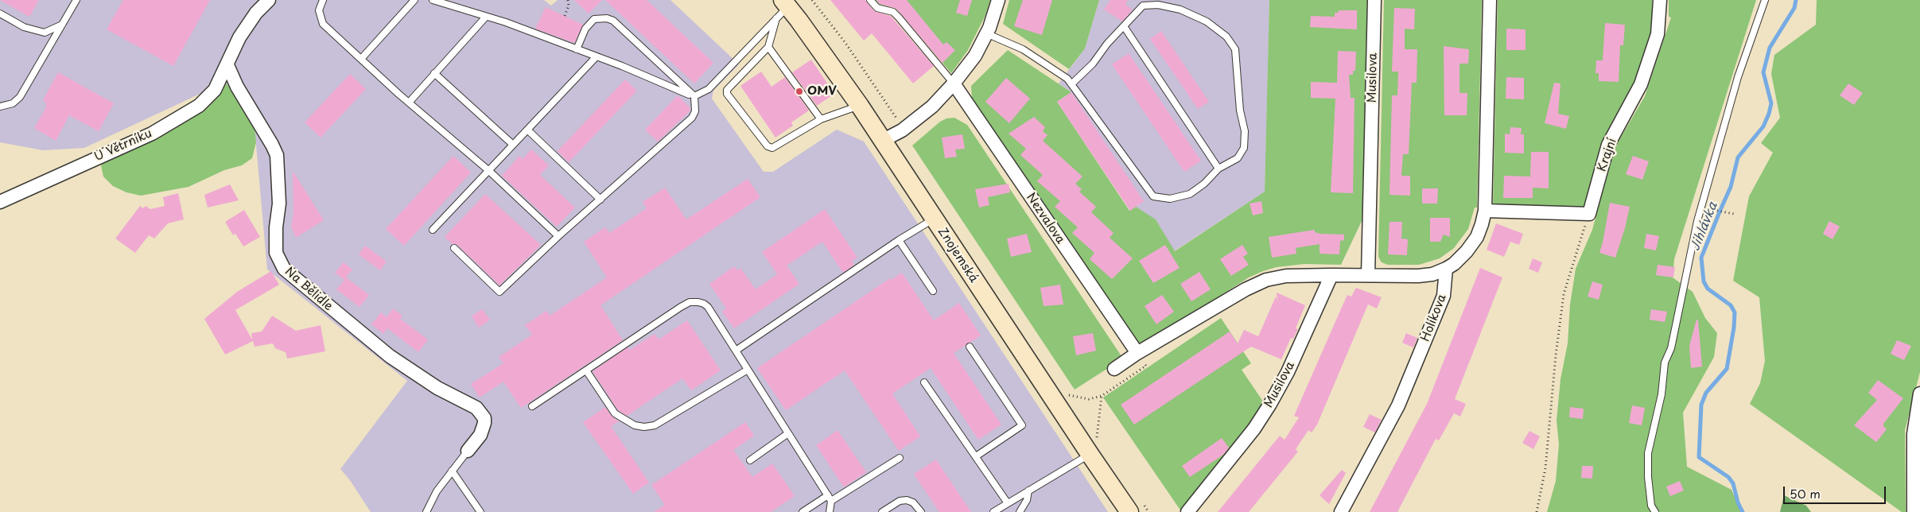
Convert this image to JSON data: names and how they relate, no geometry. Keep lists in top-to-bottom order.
{
  "streets": {
    "main road": ["Znojemská"],
    "street": [
      "Musilova",
      "U Větrníku",
      "Krajní",
      "Nezvalova",
      "Na Bělidle",
      "Holíkova"
    ]
  },
  "crossings": [
    ["U Větrníku", "Na Bělidle"]
  ],
  "water": ["Jihlávka"],
  "places": ["OMV"],
  "scale_bar": "50 m"
}
